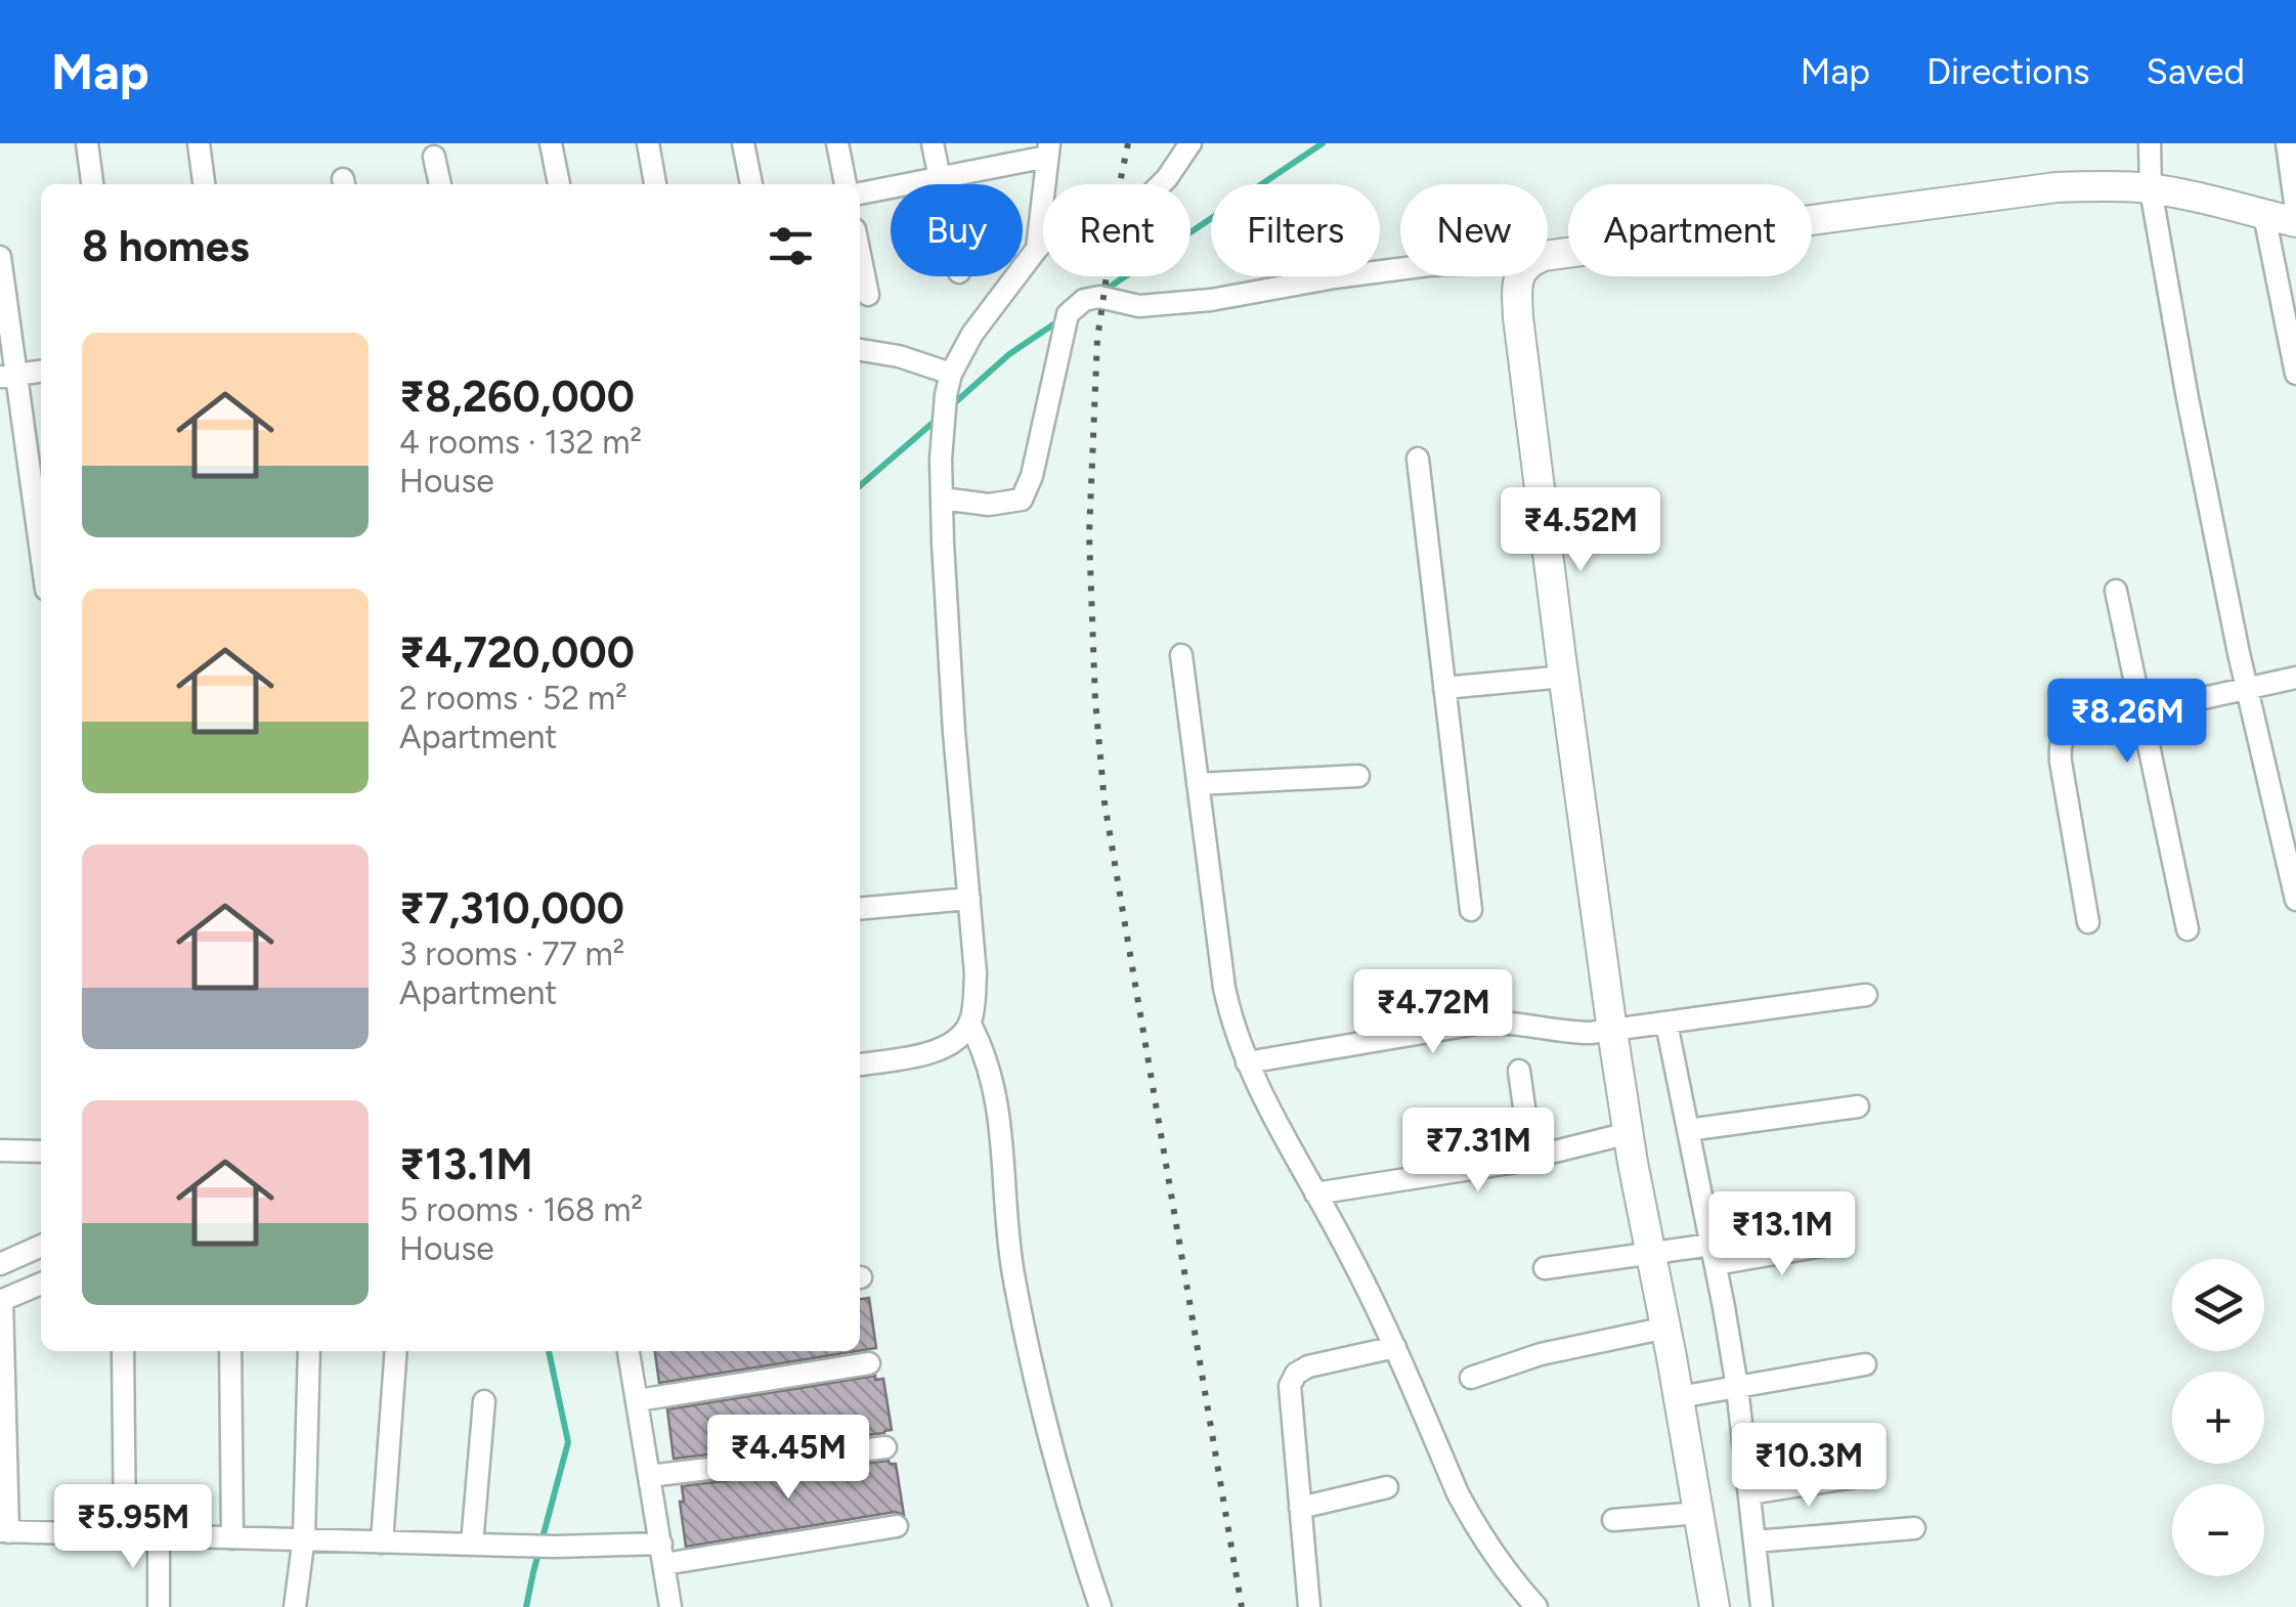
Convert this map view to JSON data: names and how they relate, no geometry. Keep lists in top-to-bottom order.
{
  "page": {
    "header": "Map",
    "nav": ["Map", "Directions", "Saved"],
    "chip": [
      "Buy",
      "Rent",
      "Filters",
      "New",
      "Apartment"
    ],
    "heading": "8 homes",
    "list": [
      {
        "name": "₹8,260,000",
        "note": "4 rooms · 132 m² · House"
      },
      {
        "name": "₹4,720,000",
        "note": "2 rooms · 52 m² · Apartment"
      },
      {
        "name": "₹7,310,000",
        "note": "3 rooms · 77 m² · Apartment"
      },
      {
        "name": "₹13.1M",
        "note": "5 rooms · 168 m² · House"
      }
    ],
    "price": [
      "₹4.52M",
      "₹8.26M",
      "₹4.72M",
      "₹7.31M",
      "₹13.1M",
      "₹4.45M",
      "₹10.3M",
      "₹5.95M"
    ],
    "map_buttons": ["+", "−"]
  }
}
